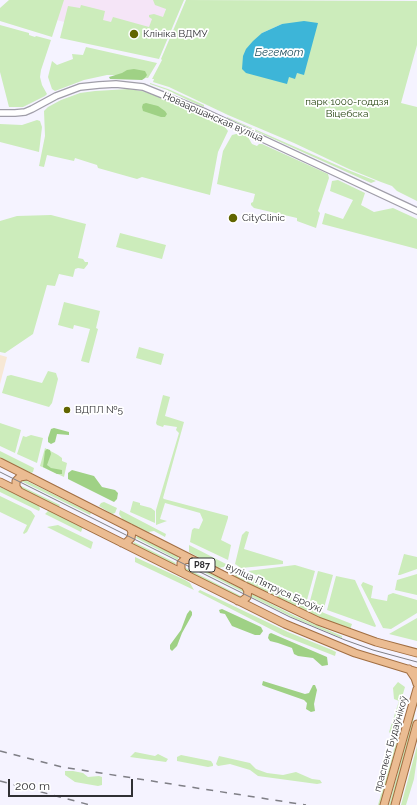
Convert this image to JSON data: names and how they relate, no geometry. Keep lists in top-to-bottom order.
{
  "streets": {
    "main road": ["Р87", "вуліца Пятруся Броўкі", "праспект Будаўнікоў"],
    "street": ["Новааршанская вуліца"]
  },
  "water": ["Бегемот"],
  "parks": ["парк 1000-годдзя Віцебска"],
  "places": ["Клініка ВДМУ", "CityClinic", "ВДПЛ №5"],
  "scale_bar": "200 m"
}
